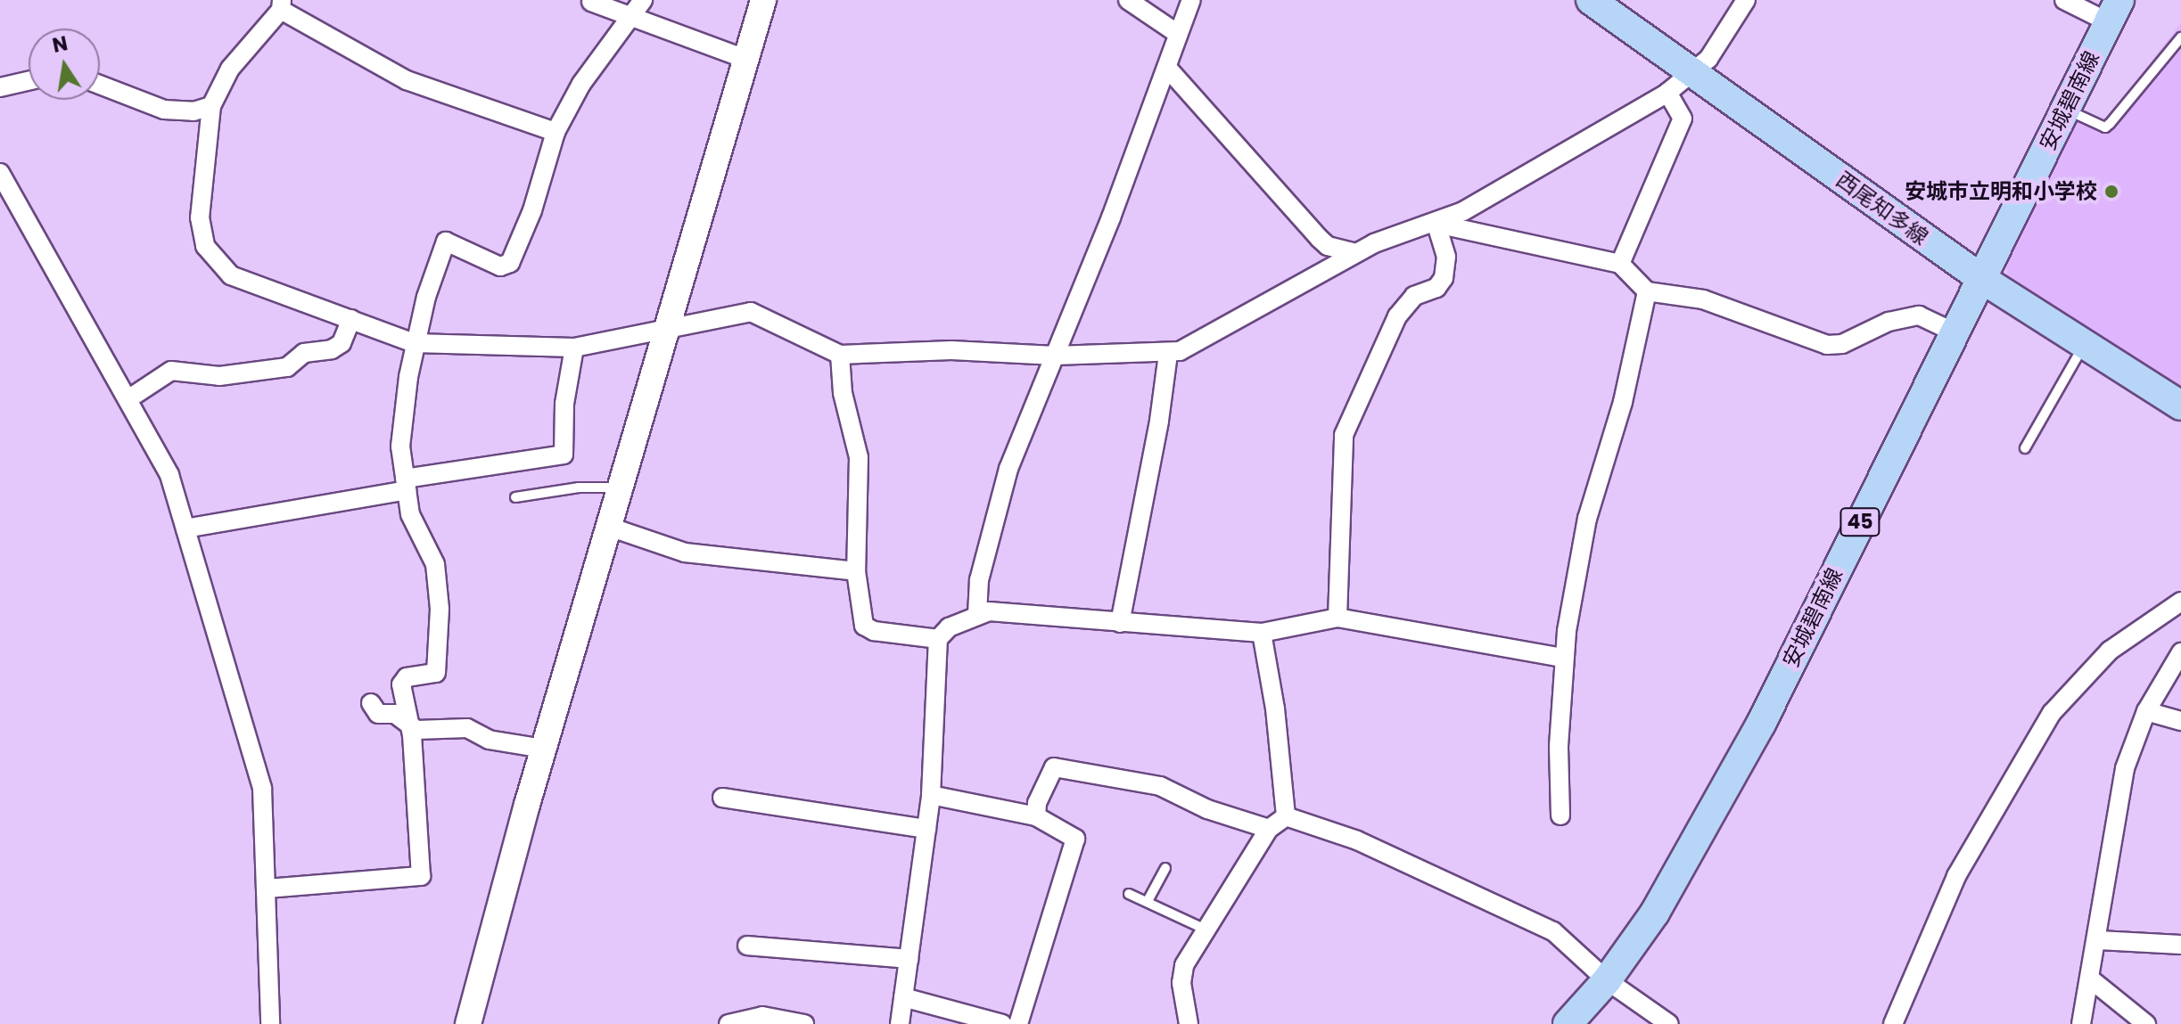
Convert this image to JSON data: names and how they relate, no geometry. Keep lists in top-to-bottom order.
{
  "streets": {
    "main road": ["安城碧南線", "西尾知多線", "45"]
  },
  "crossings": [
    ["安城碧南線", "西尾知多線"]
  ],
  "places": ["安城市立明和小学校"],
  "north": "top"
}
